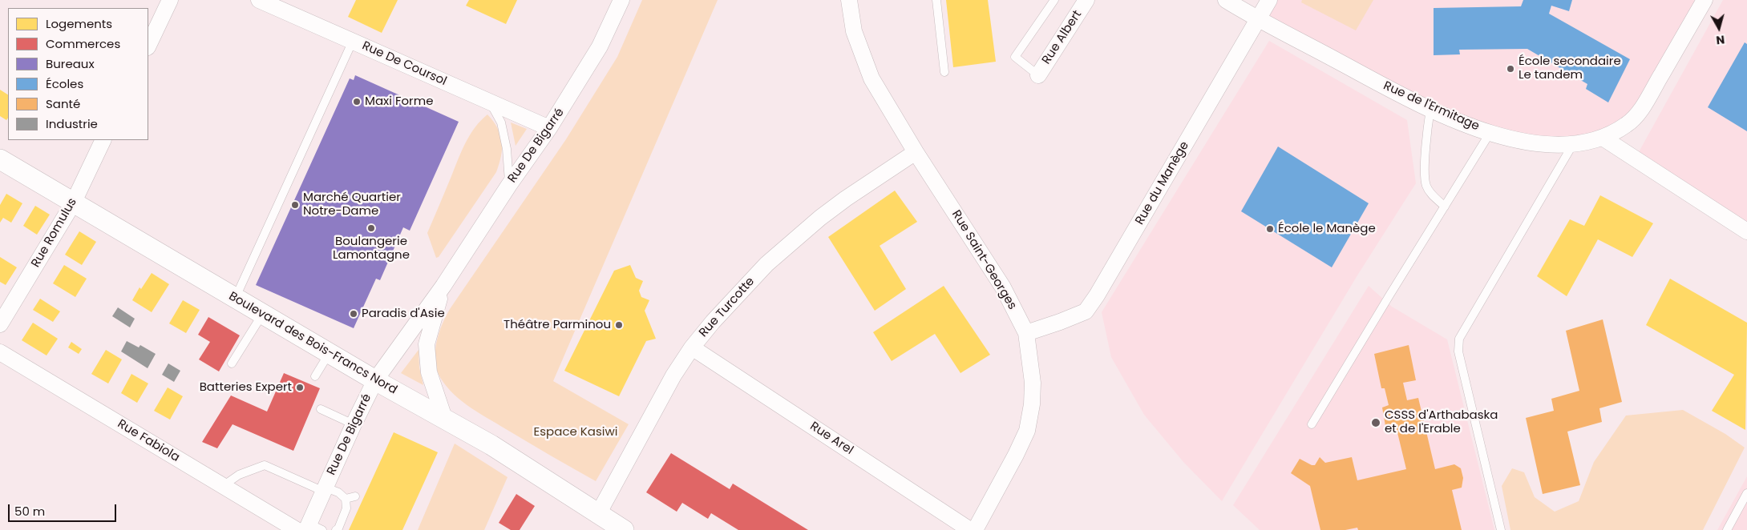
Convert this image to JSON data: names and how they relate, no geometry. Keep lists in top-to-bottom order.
{
  "streets": {
    "street": [
      "Rue Albert",
      "Rue De Coursol",
      "Rue de l'Ermitage",
      "Rue De Bigarré",
      "Rue du Manège",
      "Rue Romulus",
      "Rue Saint-Georges",
      "Rue Turcotte",
      "Boulevard des Bois-Francs Nord",
      "Rue Arel",
      "Rue Fabiola"
    ]
  },
  "crossings": [
    ["Rue De Coursol", "Rue De Bigarré"],
    ["Rue de l'Ermitage", "Rue du Manège"],
    ["Rue De Bigarré", "Boulevard des Bois-Francs Nord"],
    ["Rue De Bigarré", "Rue Fabiola"],
    ["Rue du Manège", "Rue Saint-Georges"],
    ["Rue Romulus", "Boulevard des Bois-Francs Nord"],
    ["Rue Saint-Georges", "Rue Turcotte"],
    ["Rue Turcotte", "Boulevard des Bois-Francs Nord"],
    ["Rue Turcotte", "Rue Arel"]
  ],
  "parks": ["Espace Kasiwi"],
  "places": [
    "École secondaire Le tandem",
    "Maxi Forme",
    "Marché Quartier Notre-Dame",
    "Boulangerie Lamontagne",
    "École le Manège",
    "Paradis d'Asie",
    "Théâtre Parminou",
    "Batteries Expert",
    "CSSS d'Arthabaska et de l'Erable"
  ],
  "legend": [
    "Logements",
    "Commerces",
    "Bureaux",
    "Écoles",
    "Santé",
    "Industrie"
  ],
  "scale_bar": "50 m",
  "north": "bottom"
}
